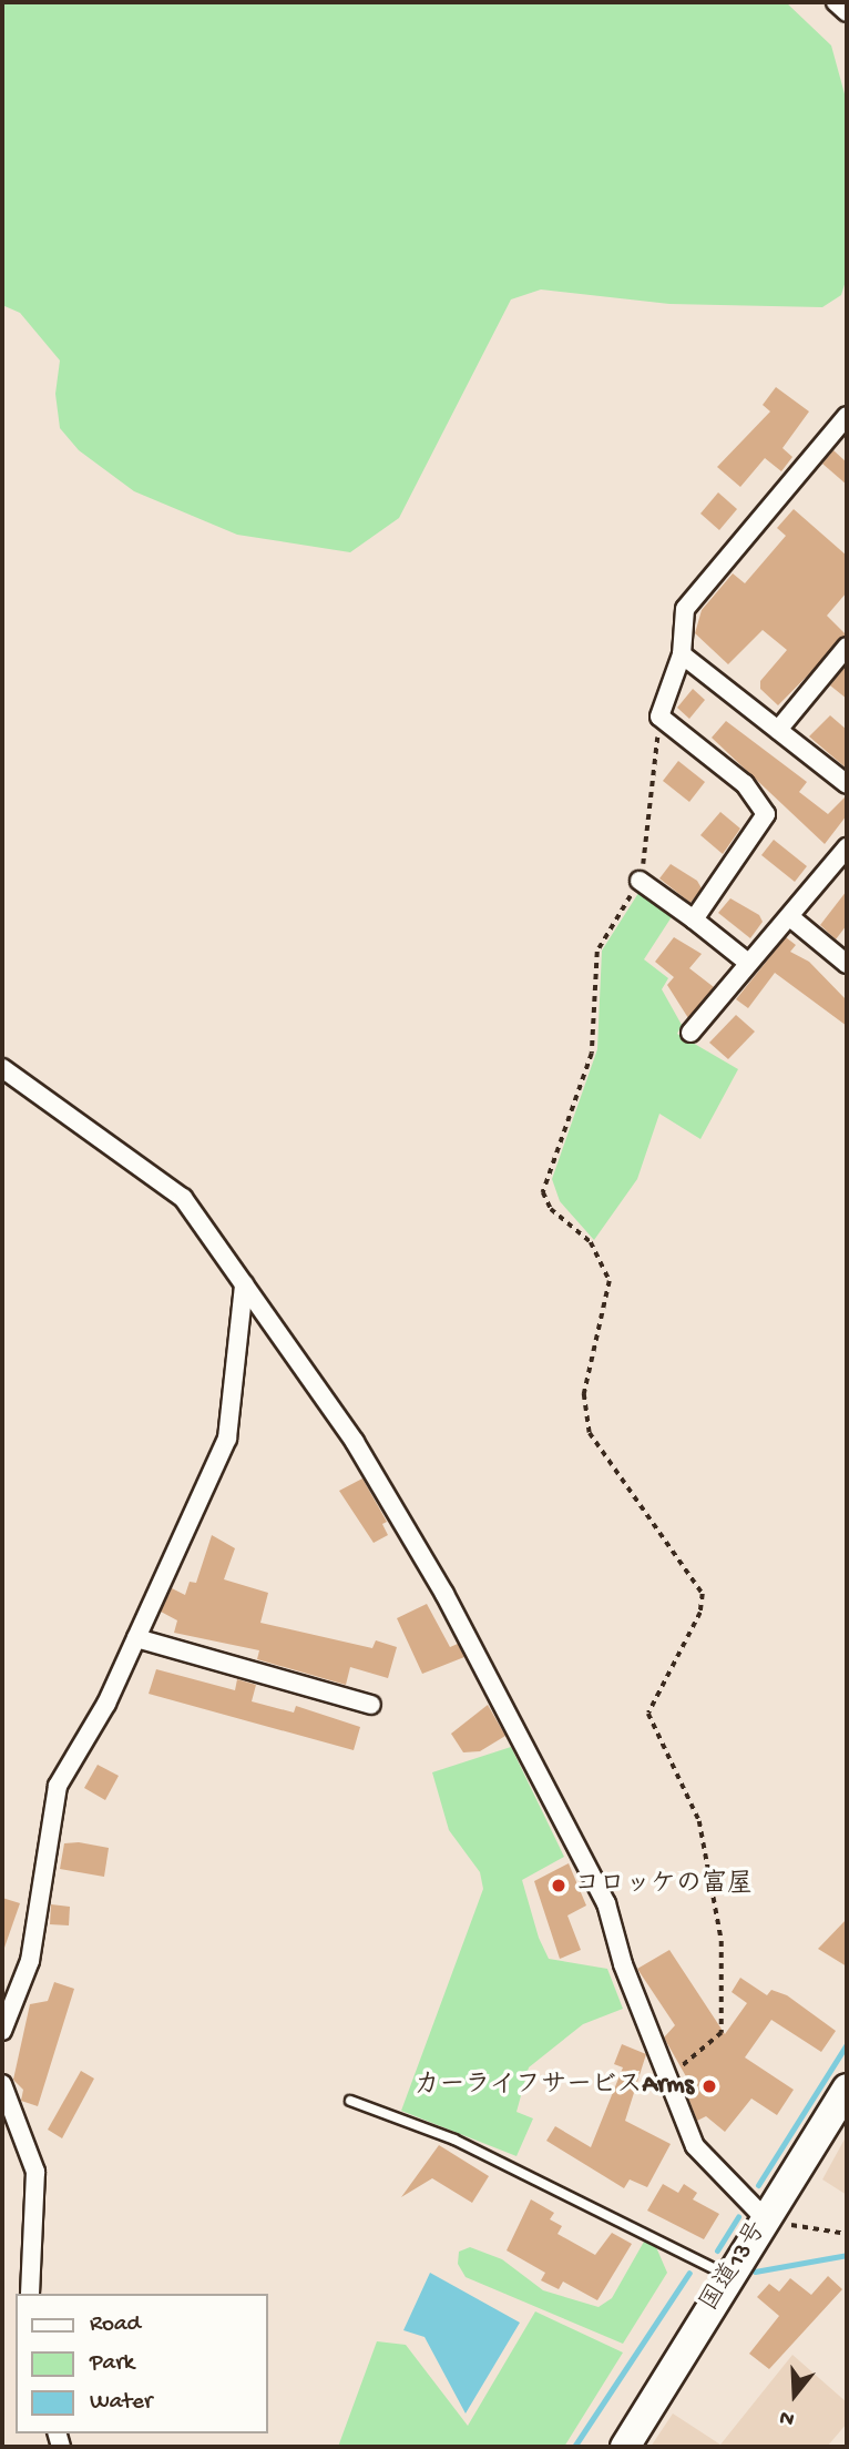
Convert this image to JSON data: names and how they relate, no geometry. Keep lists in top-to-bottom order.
{
  "streets": {
    "highway": ["国道13号"]
  },
  "places": ["コロッケの富屋", "カーライフサービスArms"],
  "legend": ["Road", "Park", "Water"],
  "north": "bottom"
}
